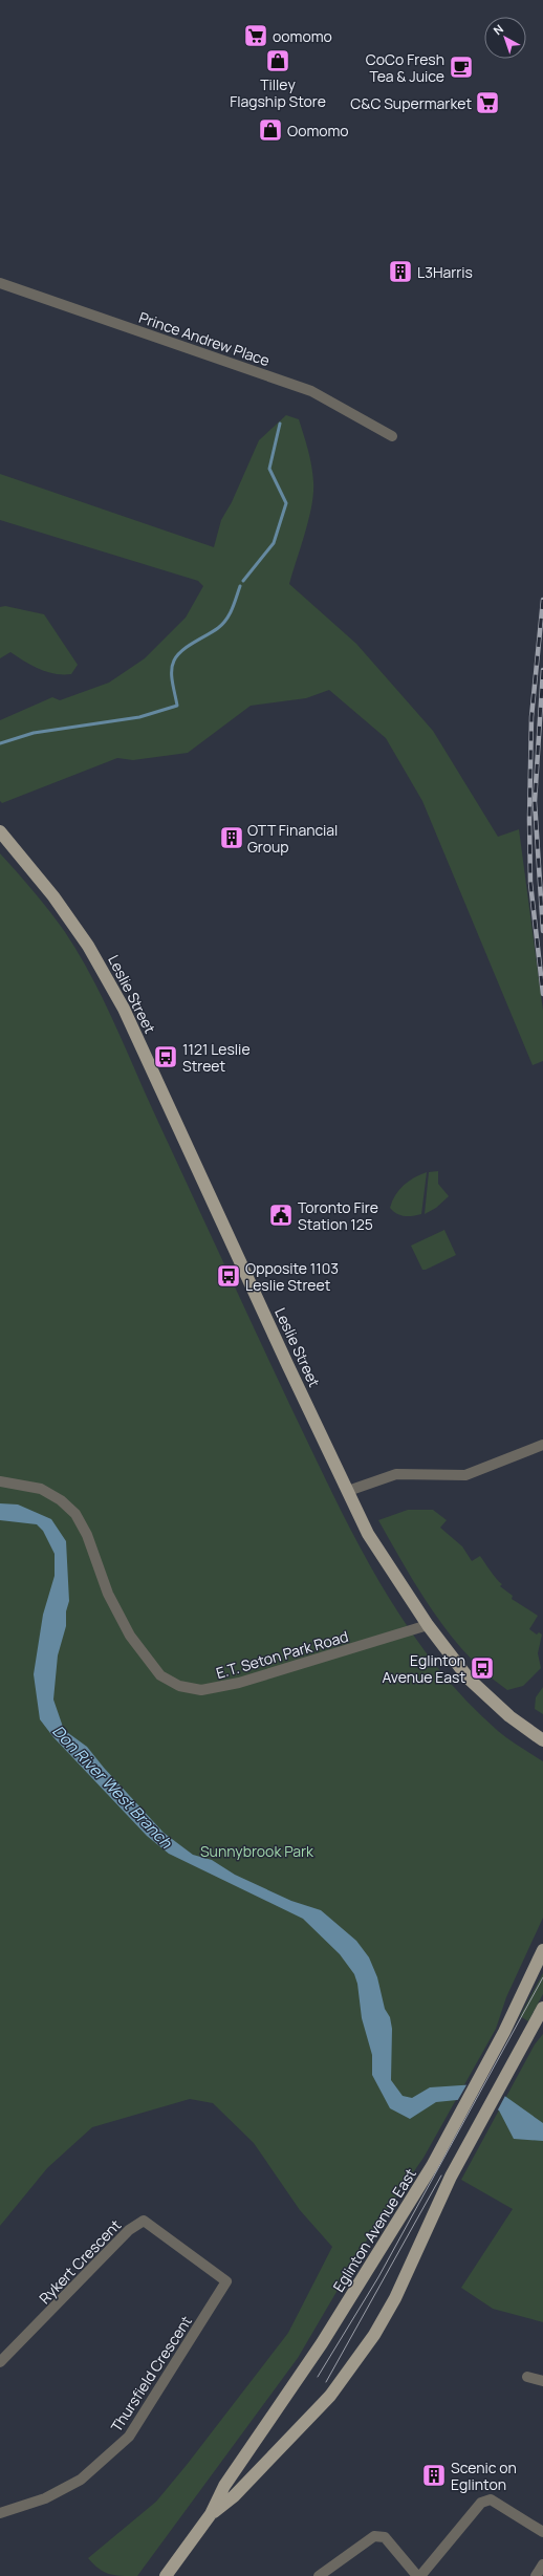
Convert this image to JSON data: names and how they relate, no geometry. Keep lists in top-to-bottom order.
{
  "streets": {
    "main road": ["Leslie Street", "Eglinton Avenue East"],
    "street": [
      "Prince Andrew Place",
      "E.T. Seton Park Road",
      "Rykert Crescent",
      "Thursfield Crescent"
    ]
  },
  "crossings": [
    ["Leslie Street", "E.T. Seton Park Road"],
    ["Rykert Crescent", "Thursfield Crescent"]
  ],
  "water": ["Don River West Branch"],
  "parks": ["Sunnybrook Park"],
  "places": {
    "supermarket": ["oomomo", "C&C Supermarket"],
    "shop": ["Tilley Flagship Store", "Oomomo"],
    "cafe": ["CoCo Fresh Tea & Juice"],
    "building": ["L3Harris", "OTT Financial Group", "Scenic on Eglinton"],
    "bus stop": ["1121 Leslie Street", "Opposite 1103 Leslie Street", "Eglinton Avenue East"],
    "public building": ["Toronto Fire Station 125"]
  },
  "north": "top left"
}
